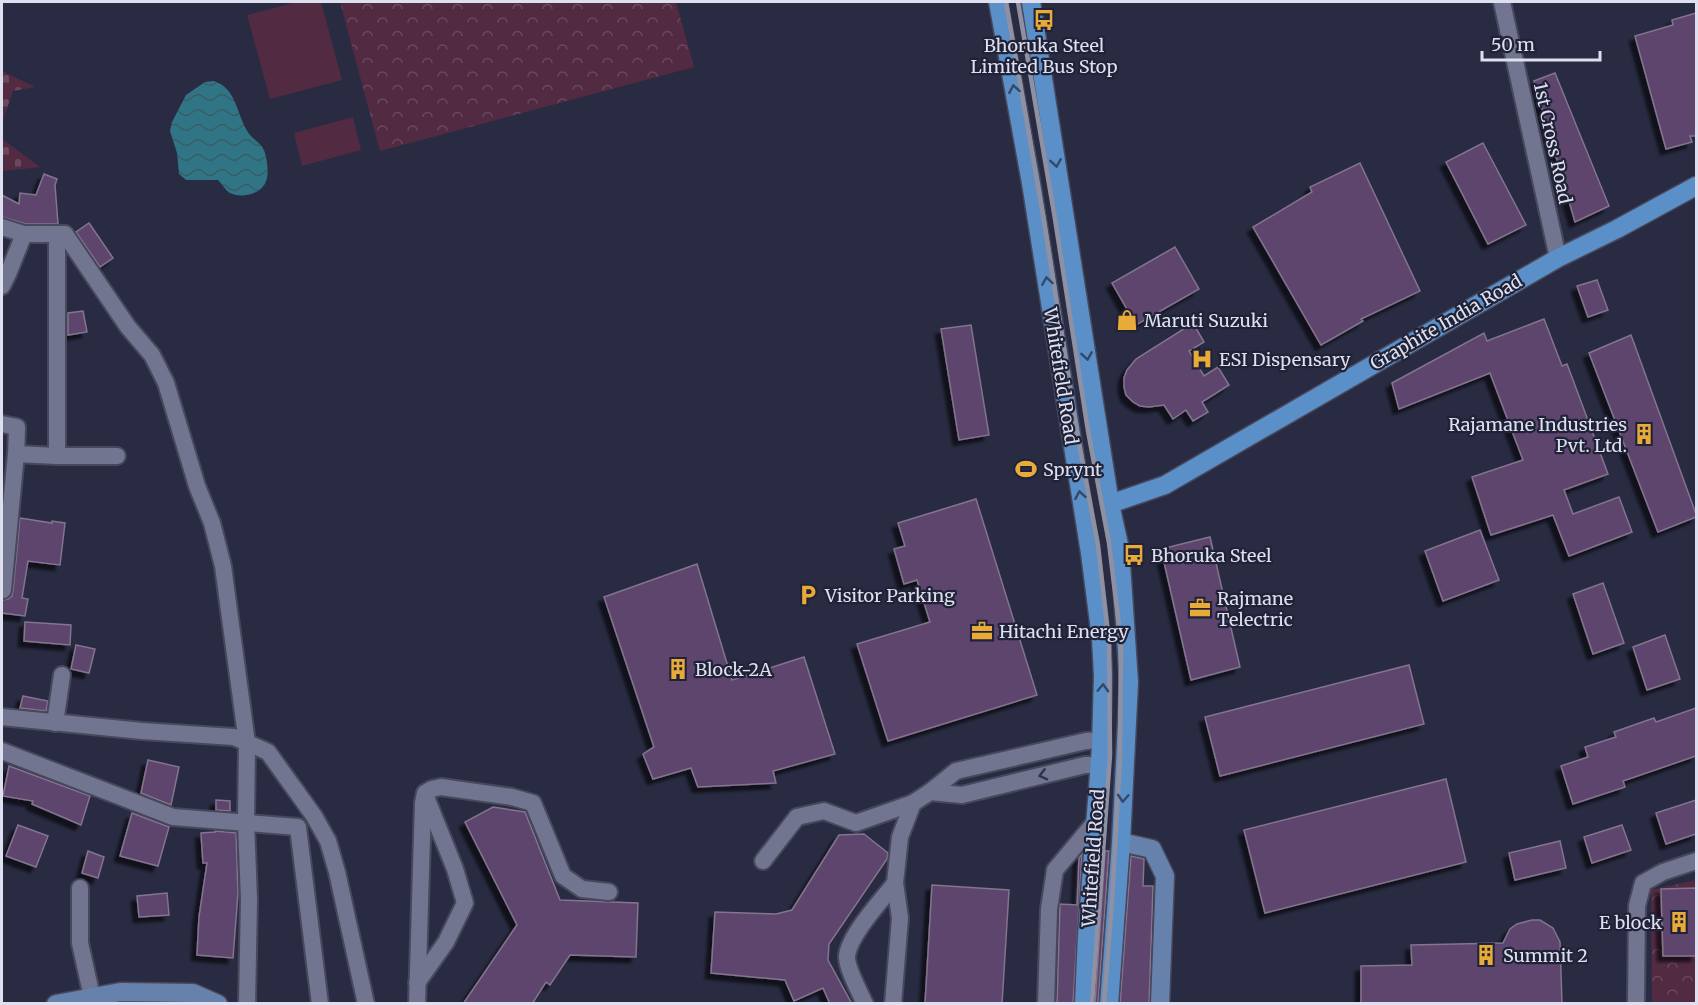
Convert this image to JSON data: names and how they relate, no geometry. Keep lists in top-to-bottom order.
{
  "streets": {
    "main road": ["Graphite India Road", "Whitefield Road"],
    "street": ["1st Cross Road"]
  },
  "crossings": [
    ["1st Cross Road", "Graphite India Road"],
    ["Graphite India Road", "Whitefield Road"]
  ],
  "places": {
    "bus stop": ["Bhoruka Steel Limited Bus Stop", "Bhoruka Steel"],
    "shop": ["Maruti Suzuki"],
    "hospital": ["ESI Dispensary"],
    "building": [
      "Rajamane Industries Pvt. Ltd.",
      "Block-2A",
      "E block",
      "Summit 2"
    ],
    "sports": ["Sprynt"],
    "parking": ["Visitor Parking"],
    "office": ["Rajmane Telectric", "Hitachi Energy"]
  },
  "scale_bar": "50 m"
}
